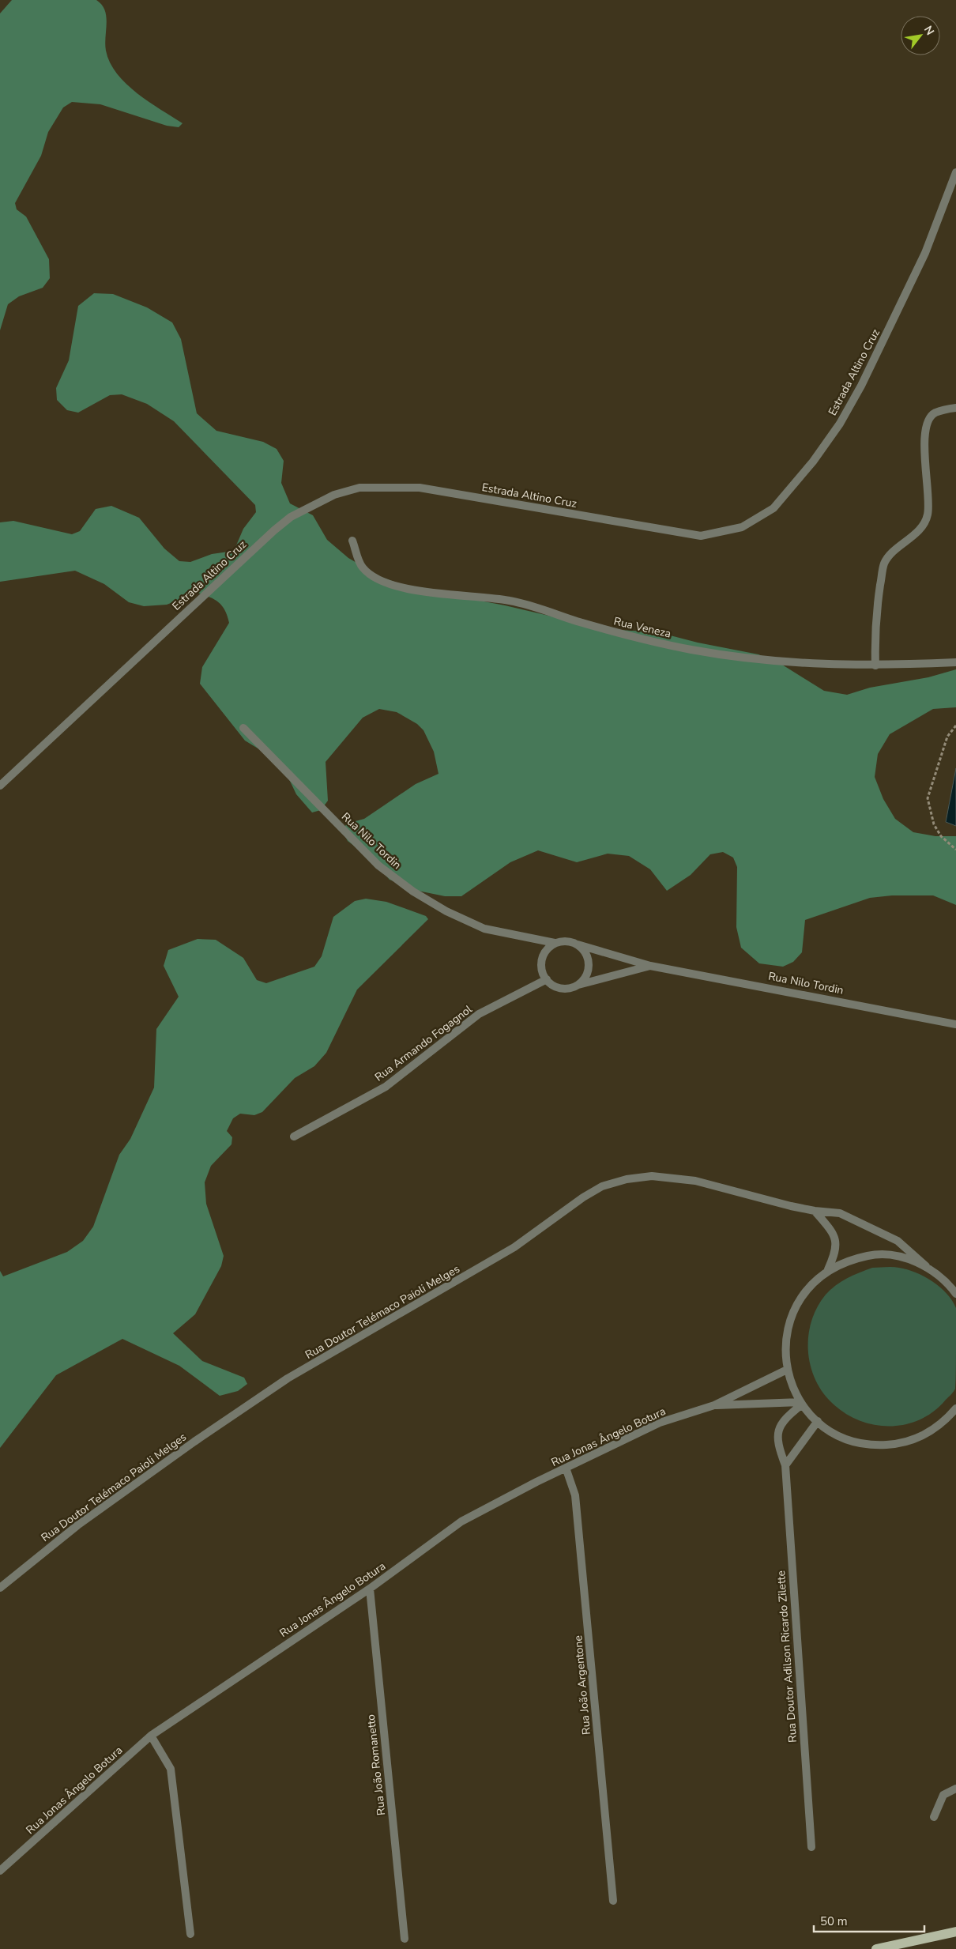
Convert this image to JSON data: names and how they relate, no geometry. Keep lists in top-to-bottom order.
{
  "streets": {
    "street": [
      "Estrada Altino Cruz",
      "Rua Veneza",
      "Rua Nilo Tordin",
      "Rua Armando Fogagnol",
      "Rua Doutor Telémaco Paioli Melges",
      "Rua Jonas Ângelo Botura",
      "Rua Doutor Adilson Ricardo Zilette",
      "Rua João Argentone",
      "Rua João Romanetto"
    ]
  },
  "crossings": [
    ["Rua Nilo Tordin", "Rua Armando Fogagnol"],
    ["Rua Jonas Ângelo Botura", "Rua Doutor Adilson Ricardo Zilette"],
    ["Rua Jonas Ângelo Botura", "Rua João Argentone"],
    ["Rua Jonas Ângelo Botura", "Rua João Romanetto"]
  ],
  "scale_bar": "50 m",
  "north": "top right"
}
